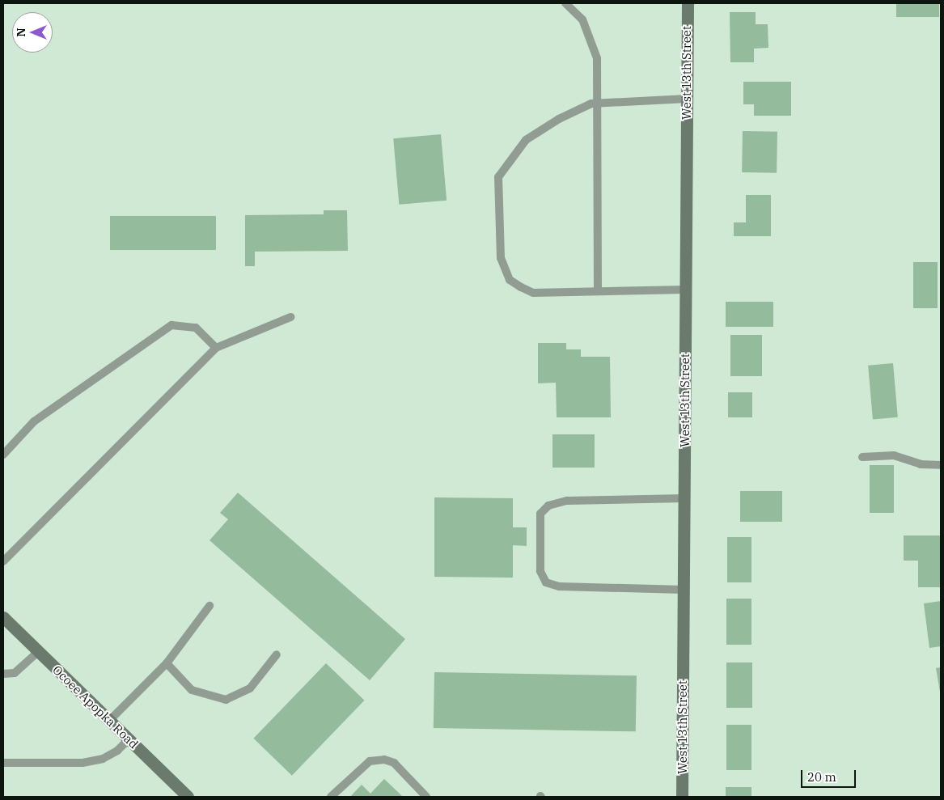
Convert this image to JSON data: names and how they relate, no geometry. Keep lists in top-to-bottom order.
{
  "streets": {
    "street": ["West 13th Street", "Ocoee Apopka Road"]
  },
  "scale_bar": "20 m",
  "north": "left"
}
